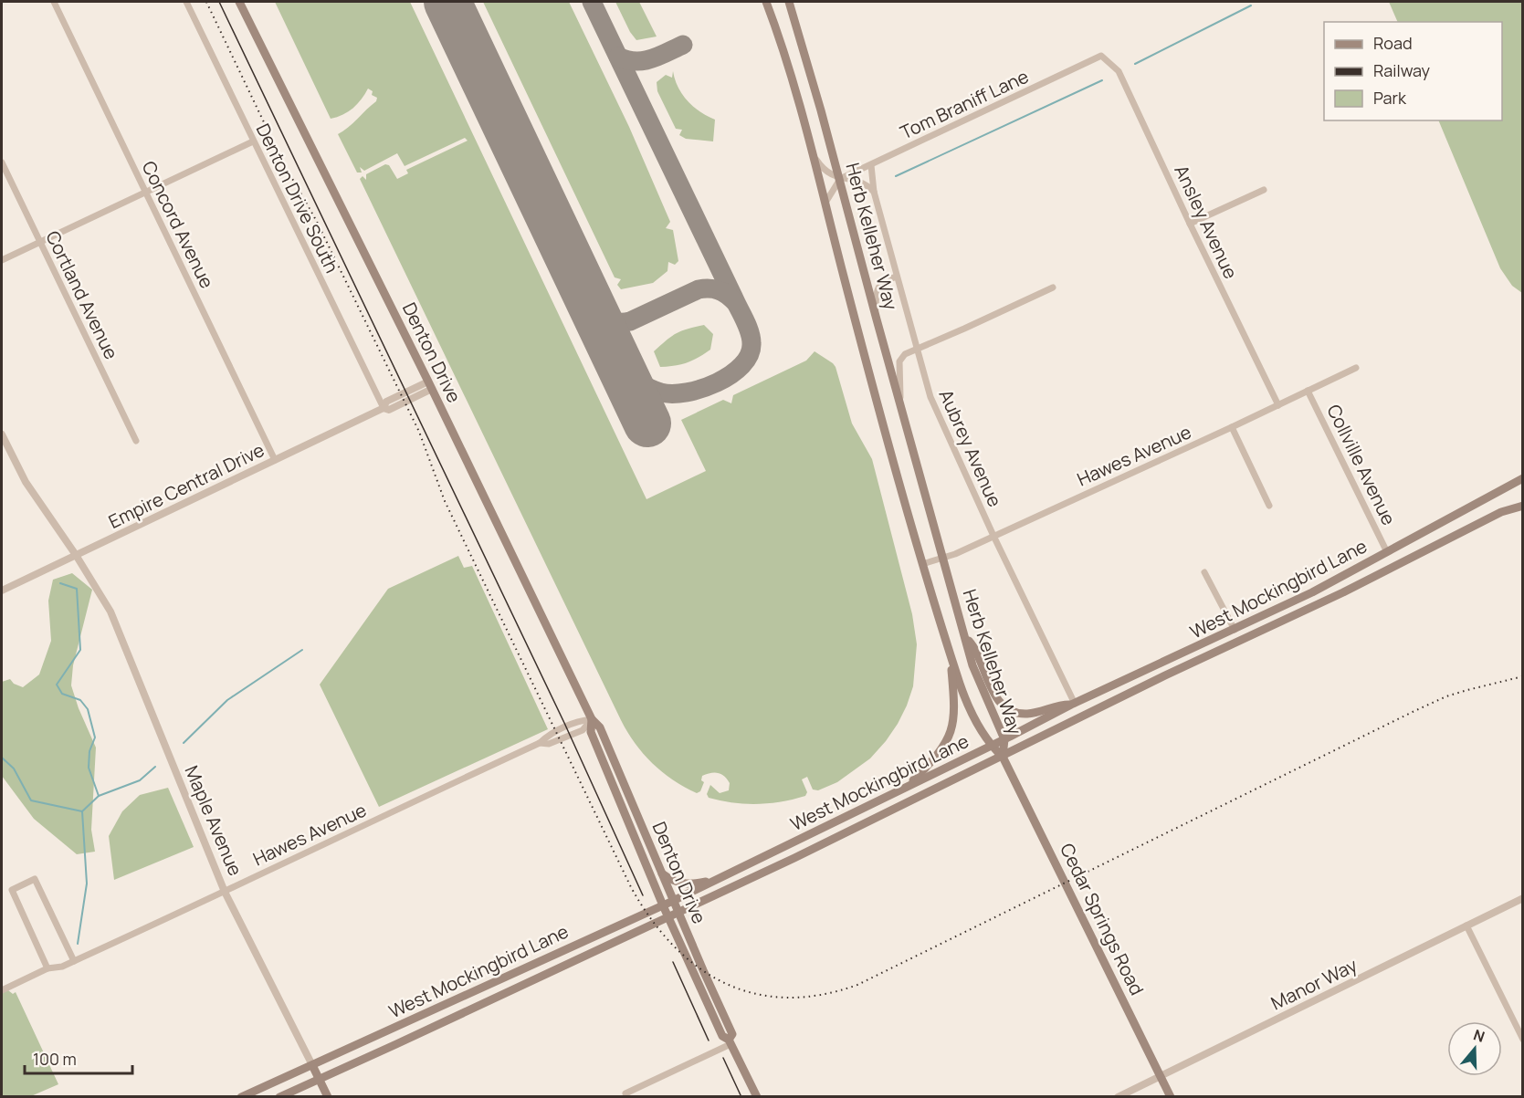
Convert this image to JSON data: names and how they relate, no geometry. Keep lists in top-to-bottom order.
{
  "streets": {
    "main road": [
      "Herb Kelleher Way",
      "Denton Drive",
      "West Mockingbird Lane",
      "Maple Avenue",
      "Cedar Springs Road"
    ],
    "street": [
      "Tom Braniff Lane",
      "Denton Drive South",
      "Ansley Avenue",
      "Concord Avenue",
      "Cortland Avenue",
      "Aubrey Avenue",
      "Hawes Avenue",
      "Collville Avenue",
      "Empire Central Drive",
      "Manor Way"
    ]
  },
  "crossings": [
    ["Tom Braniff Lane", "Ansley Avenue"],
    ["Tom Braniff Lane", "Herb Kelleher Way"],
    ["Tom Braniff Lane", "Aubrey Avenue"],
    ["Denton Drive South", "Empire Central Drive"],
    ["Ansley Avenue", "Hawes Avenue"],
    ["Concord Avenue", "Empire Central Drive"],
    ["Herb Kelleher Way", "Hawes Avenue"],
    ["Herb Kelleher Way", "West Mockingbird Lane"],
    ["Herb Kelleher Way", "Cedar Springs Road"],
    ["Denton Drive", "Hawes Avenue"],
    ["Denton Drive", "Empire Central Drive"],
    ["Denton Drive", "West Mockingbird Lane"],
    ["Aubrey Avenue", "Hawes Avenue"],
    ["Aubrey Avenue", "West Mockingbird Lane"],
    ["Hawes Avenue", "Collville Avenue"],
    ["Hawes Avenue", "Maple Avenue"],
    ["Collville Avenue", "West Mockingbird Lane"],
    ["Empire Central Drive", "Maple Avenue"],
    ["West Mockingbird Lane", "Maple Avenue"],
    ["West Mockingbird Lane", "Cedar Springs Road"],
    ["Cedar Springs Road", "Manor Way"]
  ],
  "legend": ["Road", "Railway", "Park"],
  "scale_bar": "100 m",
  "north": "top"
}
